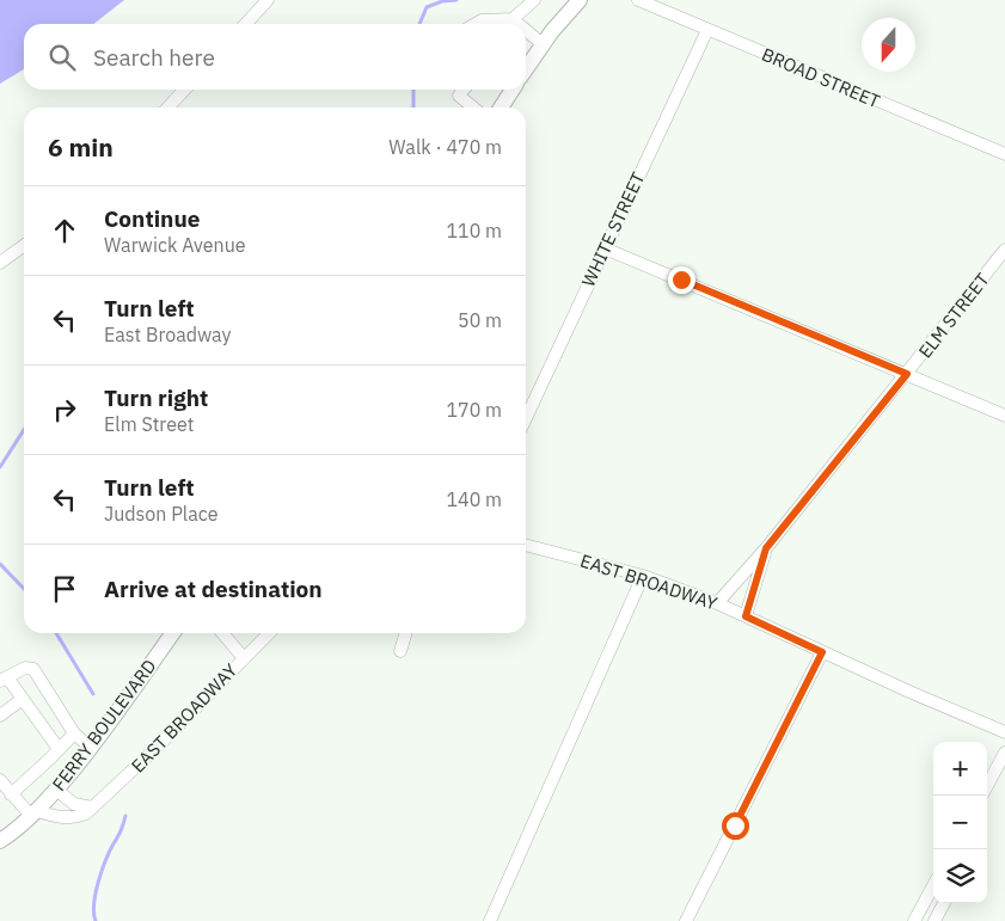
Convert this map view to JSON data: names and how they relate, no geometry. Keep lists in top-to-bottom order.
{
  "streets": {
    "main road": ["FERRY BOULEVARD"],
    "street": [
      "BROAD STREET",
      "WHITE STREET",
      "ELM STREET",
      "EAST BROADWAY"
    ]
  },
  "crossings": [
    ["BROAD STREET", "WHITE STREET"],
    ["ELM STREET", "EAST BROADWAY"],
    ["EAST BROADWAY", "FERRY BOULEVARD"]
  ],
  "north": "bottom",
  "page": {
    "search": "Search here",
    "heading": ["6 min", "Walk · 470 m"],
    "list": [
      ["Continue", "Warwick Avenue", "110 m"],
      ["Turn left", "East Broadway", "50 m"],
      ["Turn right", "Elm Street", "170 m"],
      ["Turn left", "Judson Place", "140 m"],
      "Arrive at destination"
    ],
    "map_buttons": ["+", "−"]
  }
}
